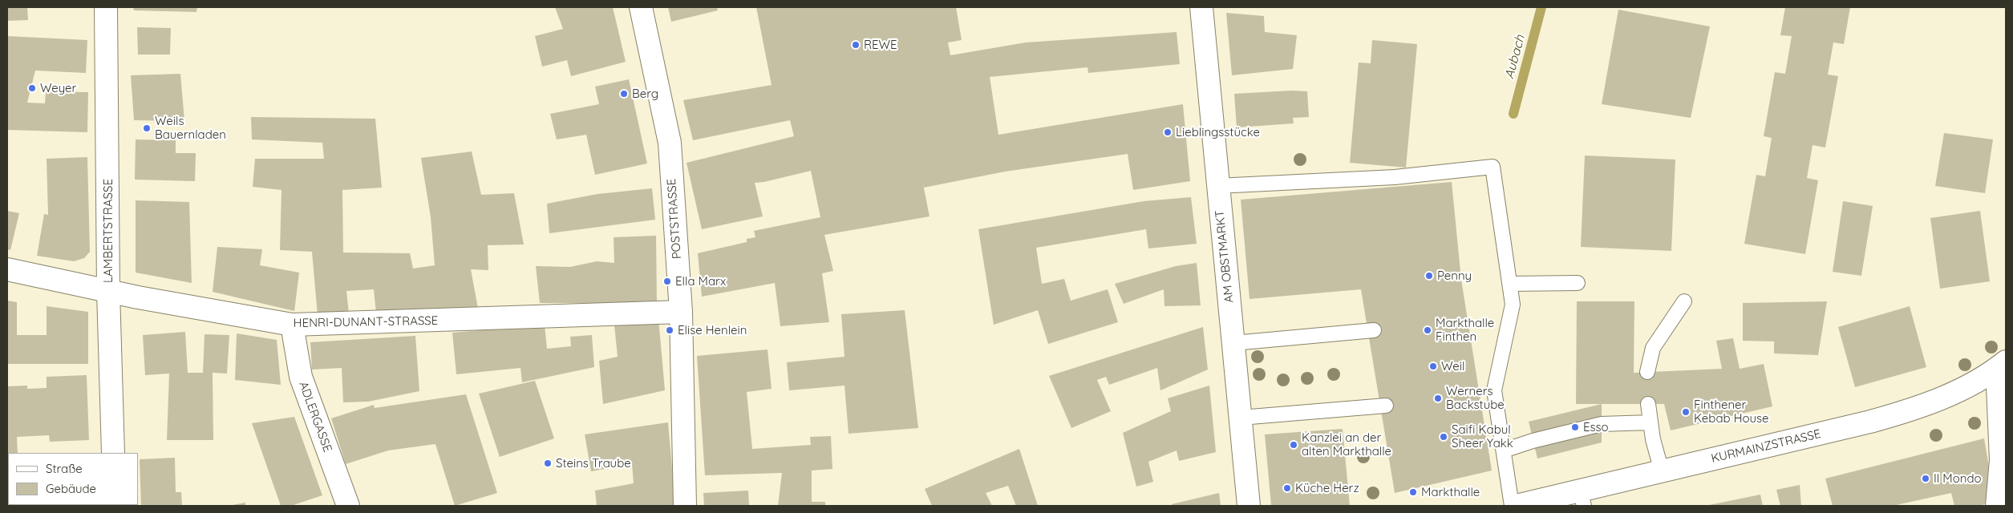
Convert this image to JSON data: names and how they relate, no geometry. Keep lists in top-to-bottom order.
{
  "streets": {
    "main road": [
      "POSTSTRASSE",
      "LAMBERTSTRASSE",
      "AM OBSTMARKT",
      "HENRI-DUNANT-STRASSE",
      "ADLERGASSE",
      "KURMAINZSTRASSE"
    ]
  },
  "crossings": [
    ["POSTSTRASSE", "HENRI-DUNANT-STRASSE"],
    ["LAMBERTSTRASSE", "HENRI-DUNANT-STRASSE"],
    ["HENRI-DUNANT-STRASSE", "ADLERGASSE"]
  ],
  "water": ["Aubach"],
  "places": [
    "REWE",
    "Weyer",
    "Berg",
    "Weils Bauernladen",
    "Lieblingsstücke",
    "Penny",
    "Ella Marx",
    "Elise Henlein",
    "Markthalle Finthen",
    "Weil",
    "Werners Backstube",
    "Finthener Kebab House",
    "Esso",
    "Saifi Kabul Sheer Yakk",
    "Kanzlei an der alten Markthalle",
    "Steins Traube",
    "Il Mondo",
    "Küche Herz",
    "Markthalle"
  ],
  "legend": ["Straße", "Gebäude"]
}
